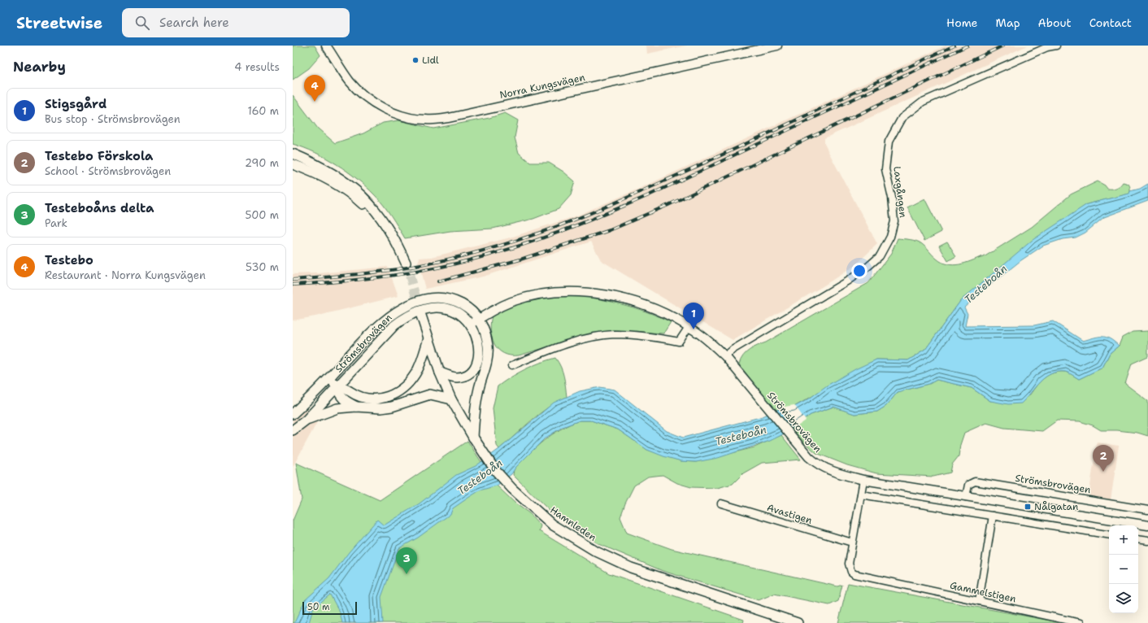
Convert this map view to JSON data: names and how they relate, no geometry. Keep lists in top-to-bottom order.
{
  "streets": {
    "main road": ["Strömsbrovägen", "Hamnleden"],
    "street": [
      "Norra Kungsvägen",
      "Laxgången",
      "Avastigen",
      "Gammelstigen"
    ]
  },
  "crossings": [
    ["Laxgången", "Strömsbrovägen"],
    ["Avastigen", "Gammelstigen"]
  ],
  "water": ["Testeboån"],
  "places": {
    "other": ["Lidl"],
    "transit": ["Nålgatan"]
  },
  "scale_bar": "50 m",
  "page": {
    "header": "Streetwise",
    "search": "Search here",
    "nav": [
      "Home",
      "Map",
      "About",
      "Contact"
    ],
    "heading": ["Nearby", "4 results"],
    "pins": [
      "4",
      "1",
      "2",
      "3"
    ],
    "list": [
      {
        "mark": "1",
        "name": "Stigsgård",
        "note": "Bus stop · Strömsbrovägen",
        "value": "160 m"
      },
      {
        "mark": "2",
        "name": "Testebo Förskola",
        "note": "School · Strömsbrovägen",
        "value": "290 m"
      },
      {
        "mark": "3",
        "name": "Testeboåns delta",
        "note": "Park",
        "value": "500 m"
      },
      {
        "mark": "4",
        "name": "Testebo",
        "note": "Restaurant · Norra Kungsvägen",
        "value": "530 m"
      }
    ],
    "map_buttons": ["+", "−"],
    "scale": "50 m"
  }
}
